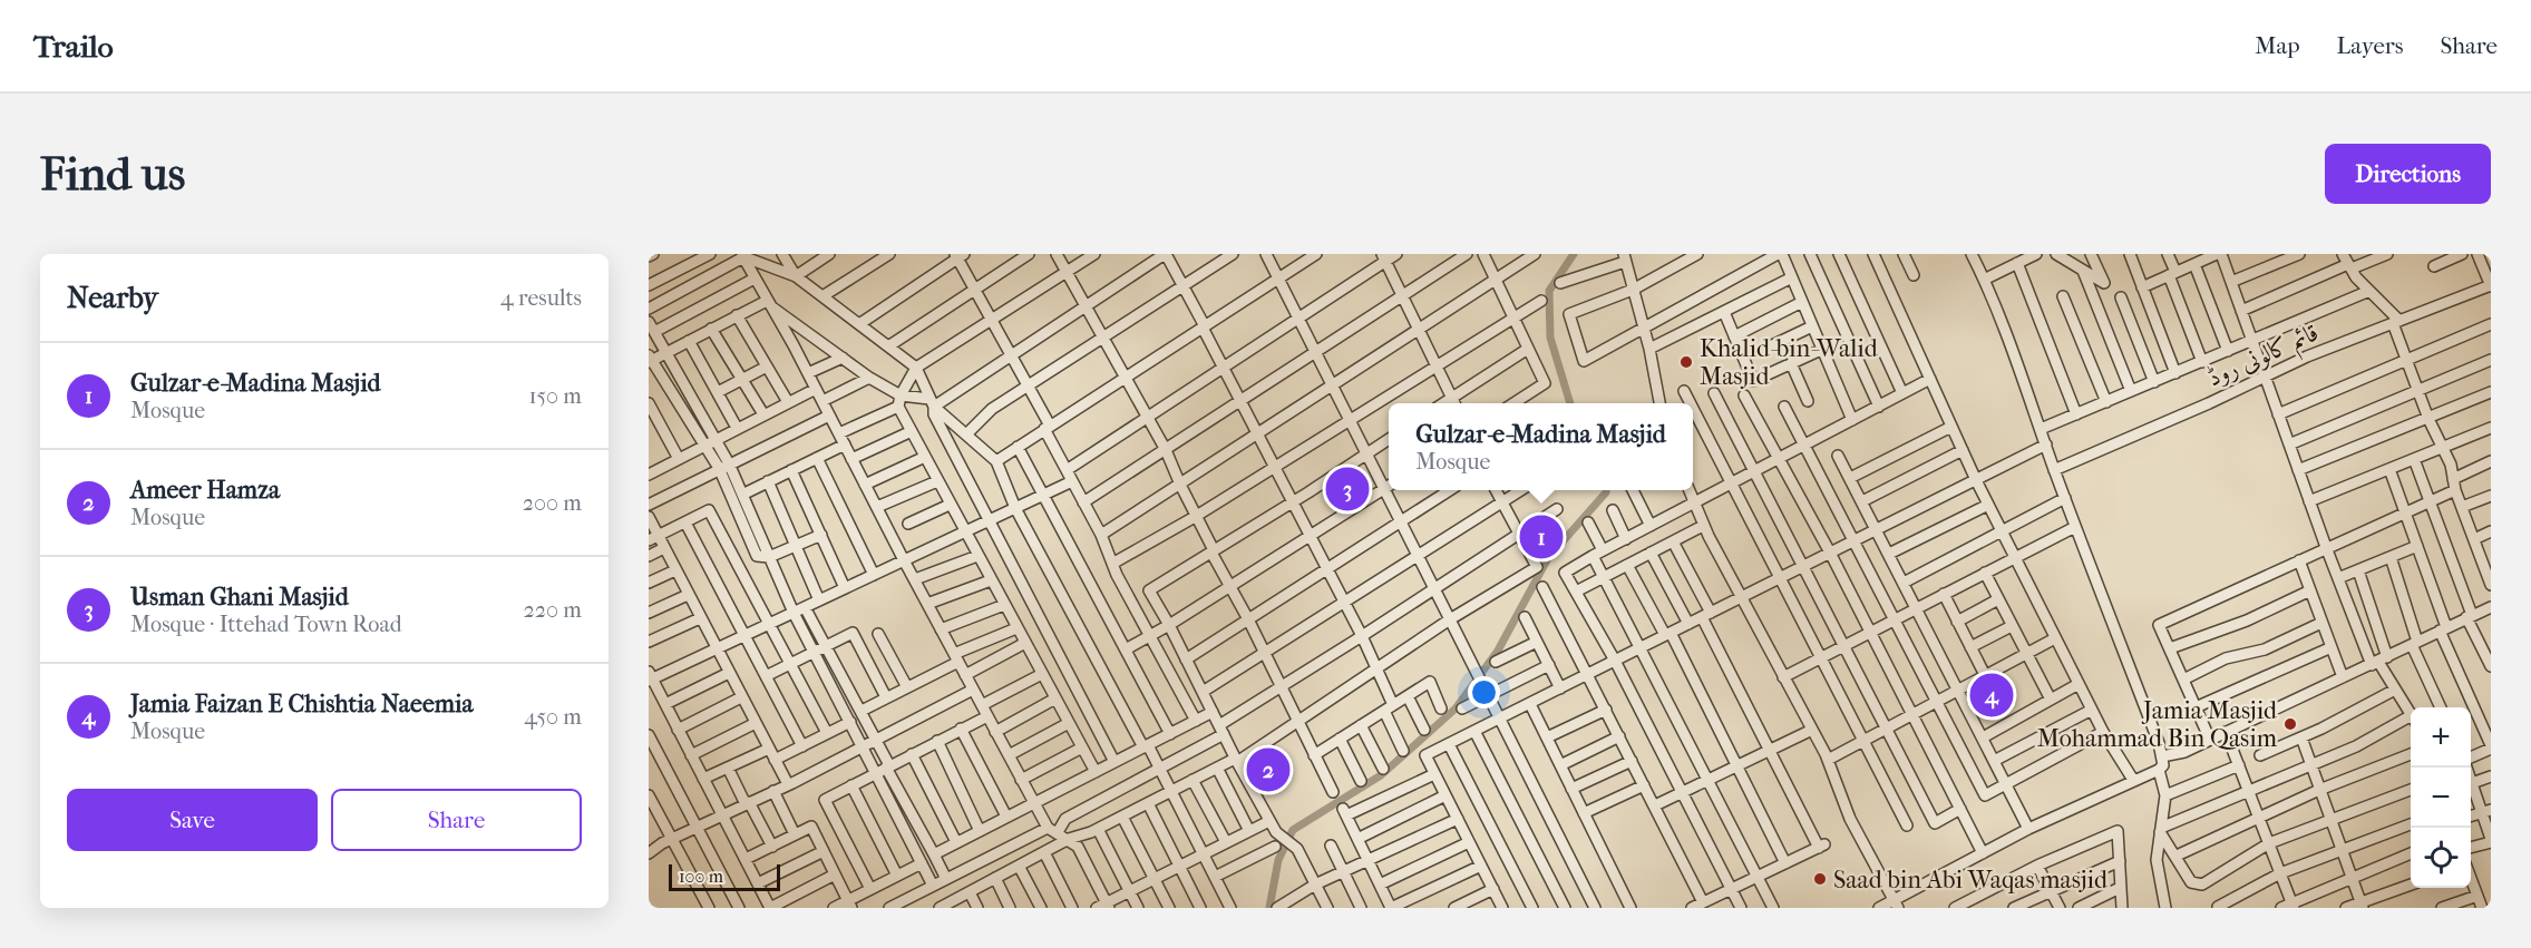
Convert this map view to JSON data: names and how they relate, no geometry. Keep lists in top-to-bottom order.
{
  "streets": {
    "street": ["قائم کالونی روڈ"]
  },
  "places": ["Khalid-bin-Walid Masjid", "Jamia Masjid Mohammad Bin Qasim", "Saad bin Abi Waqas masjid"],
  "scale_bar": "100 m",
  "page": {
    "header": "Trailo",
    "nav": ["Map", "Layers", "Share"],
    "buttons": [
      "Directions",
      ["Save", "Share"]
    ],
    "title": "Find us",
    "heading": ["Nearby", "4 results"],
    "list": [
      {
        "mark": "1",
        "name": "Gulzar-e-Madina Masjid",
        "note": "Mosque",
        "value": "150 m"
      },
      {
        "mark": "2",
        "name": "Ameer Hamza",
        "note": "Mosque",
        "value": "200 m"
      },
      {
        "mark": "3",
        "name": "Usman Ghani Masjid",
        "note": "Mosque · Ittehad Town Road",
        "value": "220 m"
      },
      {
        "mark": "4",
        "name": "Jamia Faizan E Chishtia Naeemia",
        "note": "Mosque",
        "value": "450 m"
      }
    ],
    "popup": ["Gulzar-e-Madina Masjid", "Mosque"],
    "pins": [
      "3",
      "1",
      "4",
      "2"
    ],
    "map_buttons": ["+", "−"],
    "scale": "100 m"
  }
}
